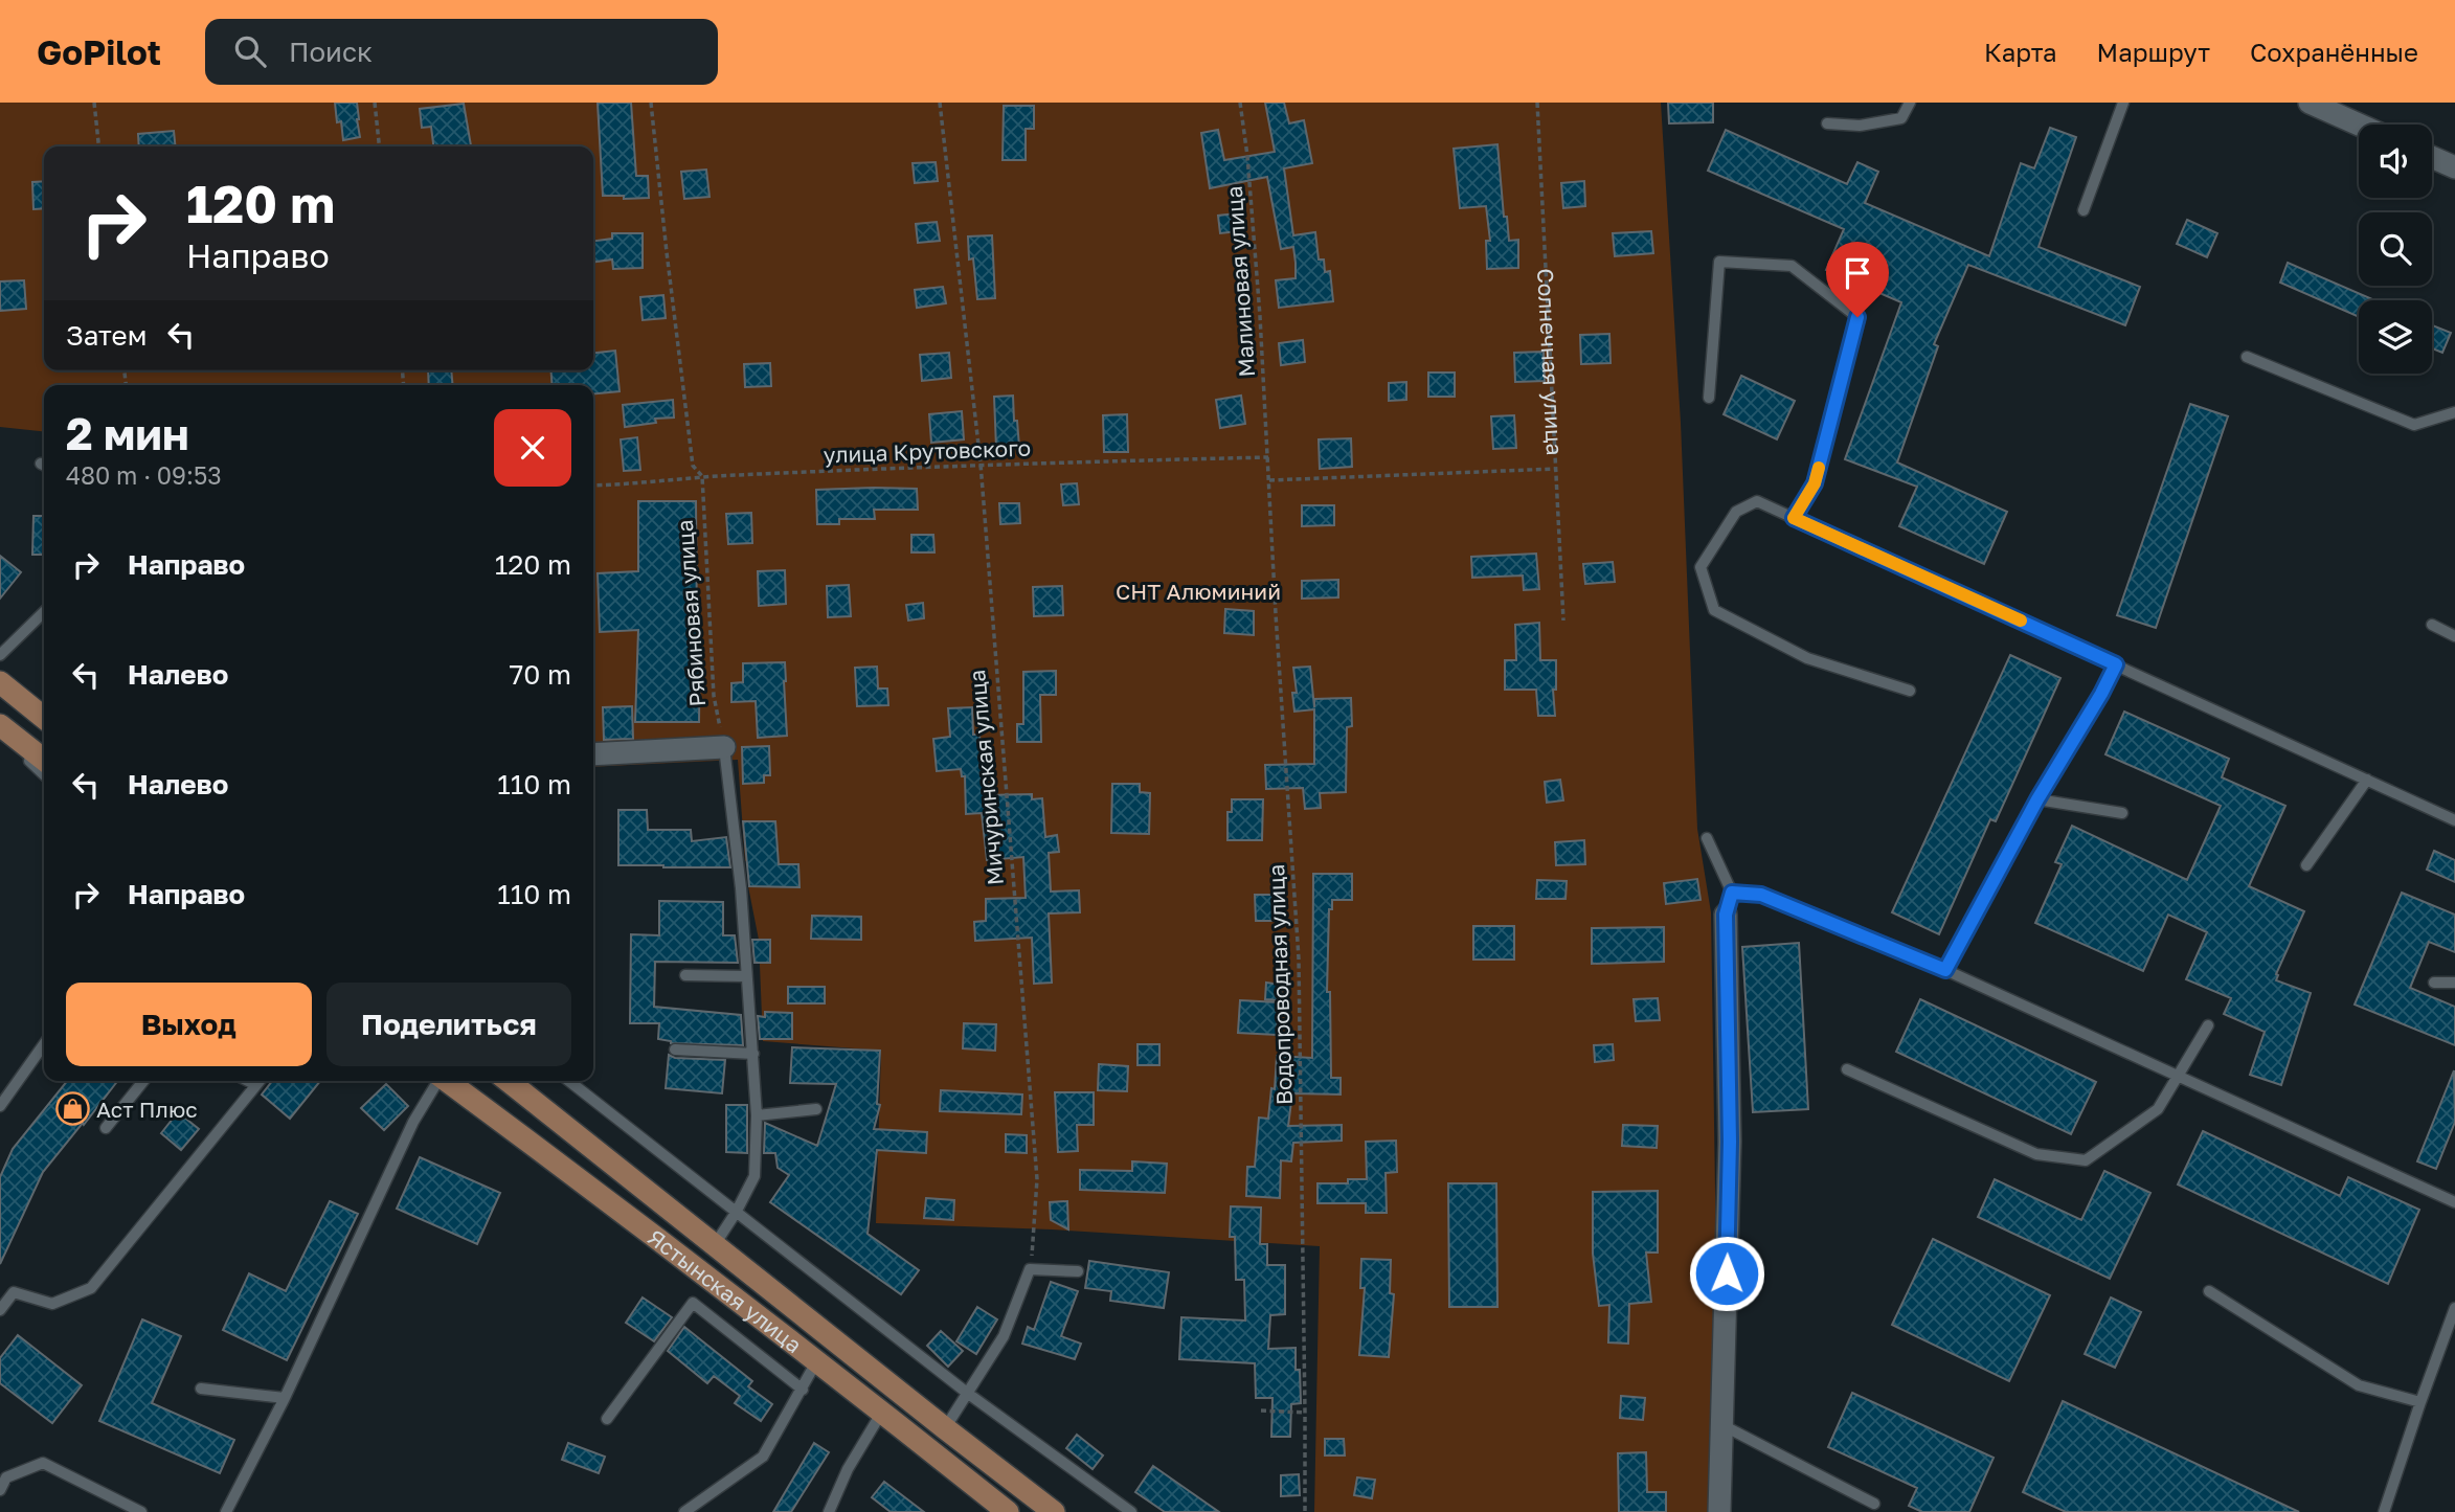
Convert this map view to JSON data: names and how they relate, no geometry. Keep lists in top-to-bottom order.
{
  "streets": {
    "main road": ["Ястынская улица"],
    "path": [
      "Малиновая улица",
      "Солнечная улица",
      "улица Крутовского",
      "Рябиновая улица",
      "Мичуринская улица",
      "Водопроводная улица"
    ]
  },
  "crossings": [
    ["Малиновая улица", "улица Крутовского"],
    ["Малиновая улица", "Водопроводная улица"],
    ["улица Крутовского", "Рябиновая улица"],
    ["улица Крутовского", "Мичуринская улица"],
    ["улица Крутовского", "Водопроводная улица"]
  ],
  "parks": ["СНТ Алюминий"],
  "places": {
    "shop": ["Аст Плюс"]
  },
  "page": {
    "header": "GoPilot",
    "search": "Поиск",
    "nav": ["Карта", "Маршрут", "Сохранённые"],
    "turn": ["120 m", "Направо"],
    "then": "Затем",
    "heading": ["2 мин", "480 m · 09:53"],
    "list": [
      {
        "name": "Направо",
        "value": "120 m"
      },
      {
        "name": "Налево",
        "value": "70 m"
      },
      {
        "name": "Налево",
        "value": "110 m"
      },
      {
        "name": "Направо",
        "value": "110 m"
      }
    ],
    "buttons": ["Выход", "Поделиться"]
  }
}
